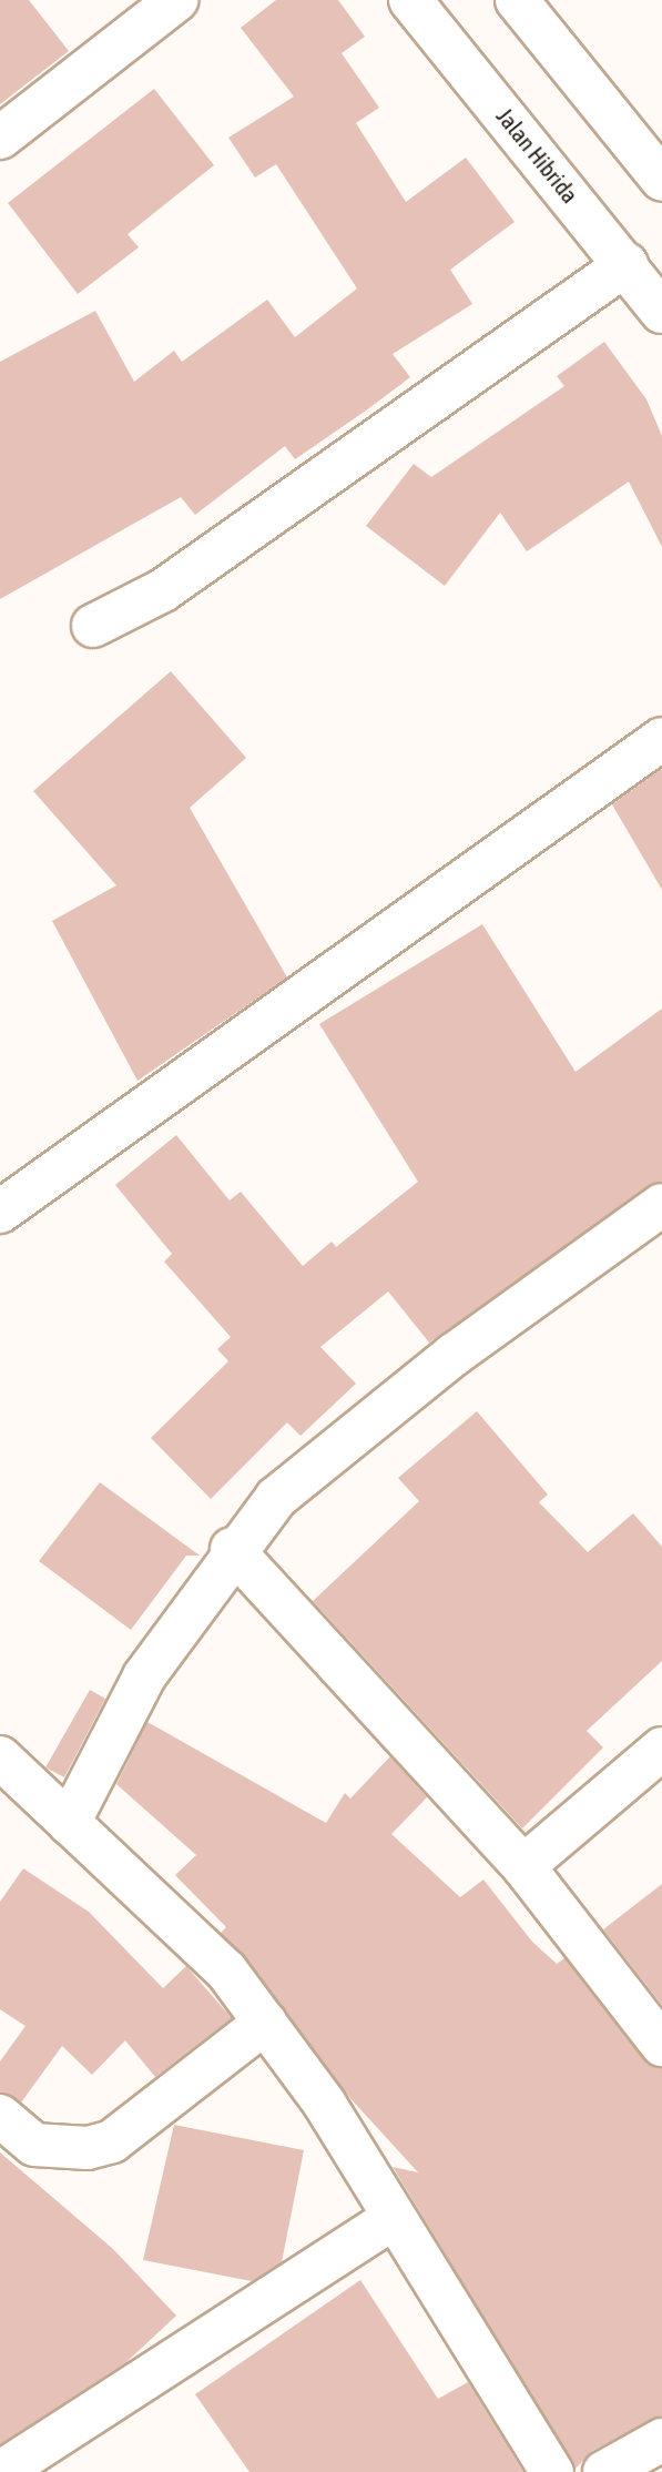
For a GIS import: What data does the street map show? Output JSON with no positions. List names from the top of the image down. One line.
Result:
{"streets":{"street":["Jalan Hibrida"]}}
